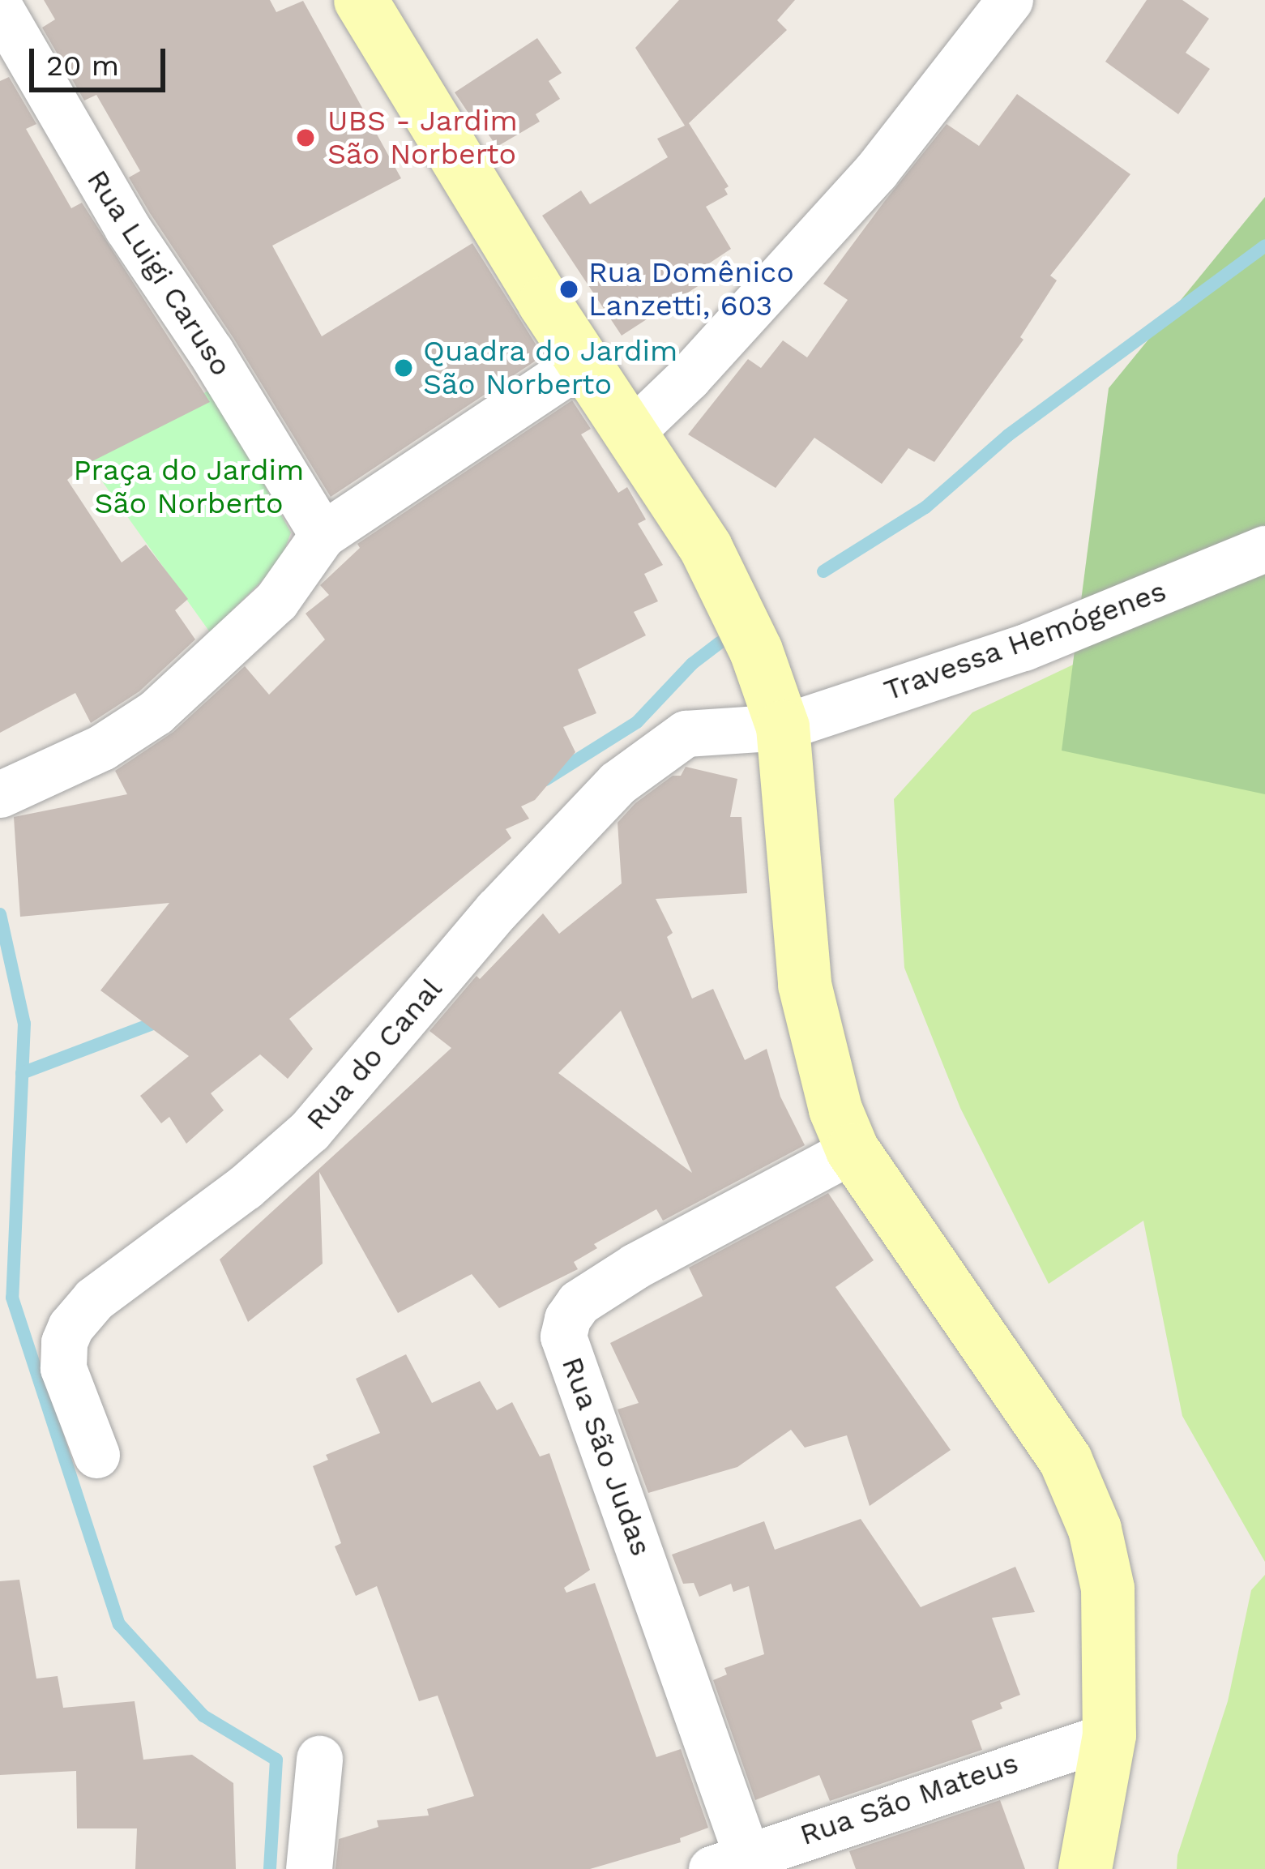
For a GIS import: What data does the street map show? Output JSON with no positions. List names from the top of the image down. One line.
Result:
{"streets":{"street":["Rua Luigi Caruso","Travessa Hemógenes","Rua do Canal","Rua São Judas","Rua São Mateus"]},"crossings":[["Travessa Hemógenes","Rua do Canal"],["Rua São Judas","Rua São Mateus"]],"parks":["Praça do Jardim São Norberto"],"places":["UBS - Jardim São Norberto","Rua Domênico Lanzetti, 603","Quadra do Jardim São Norberto"],"scale_bar":"20 m"}
